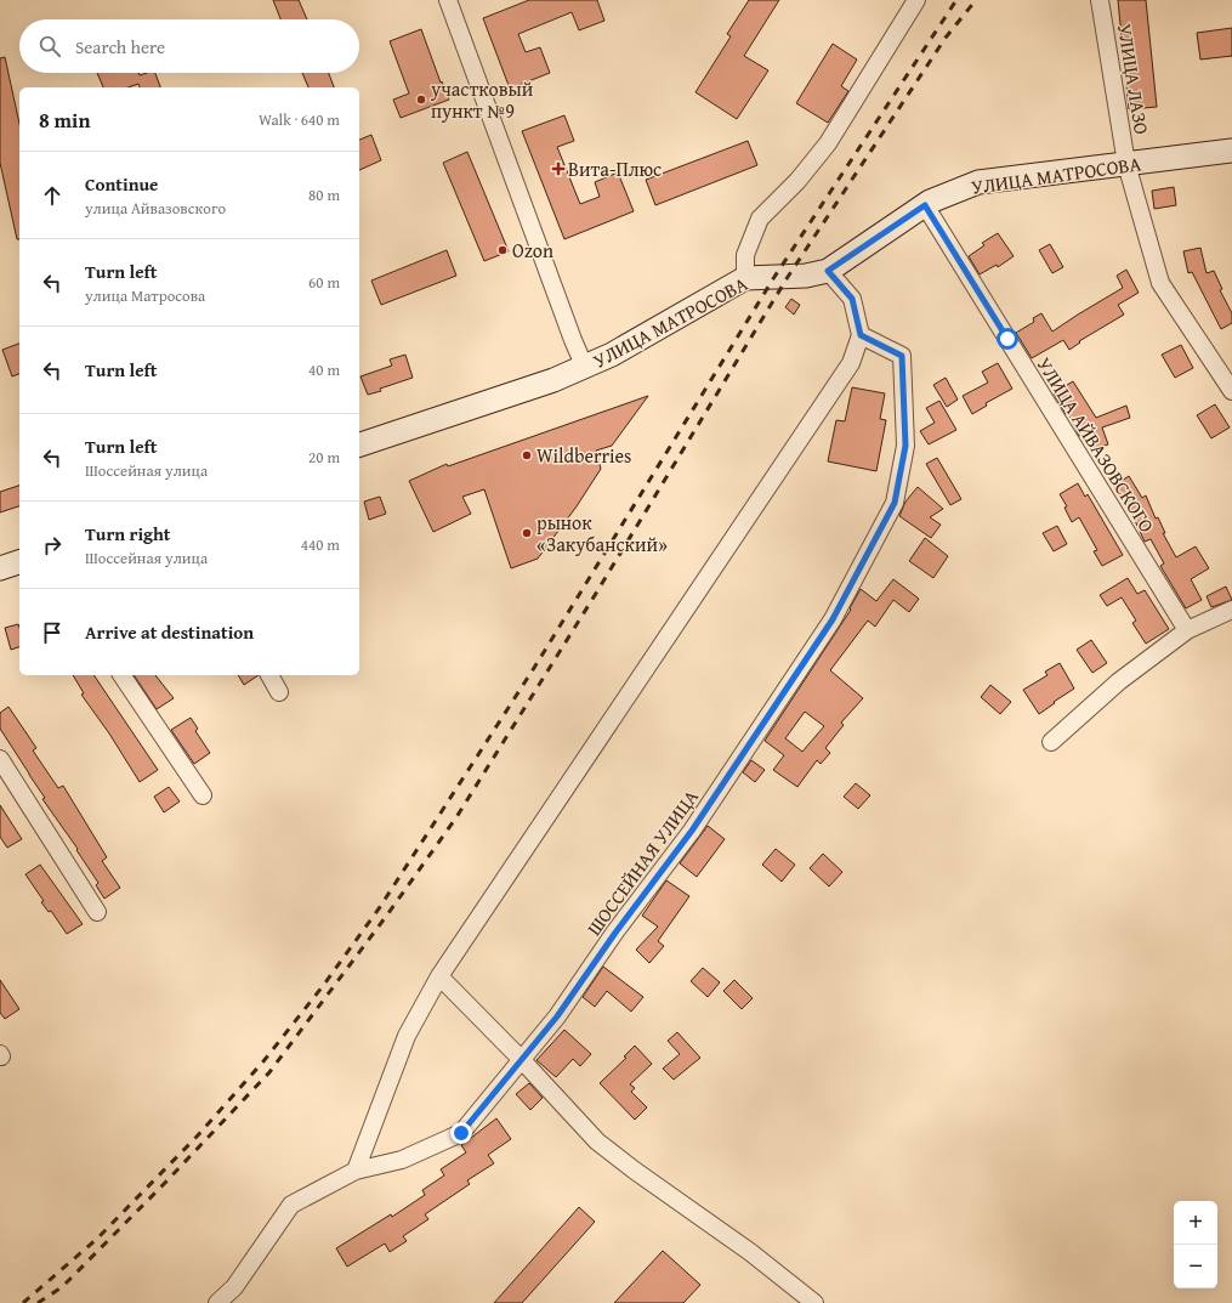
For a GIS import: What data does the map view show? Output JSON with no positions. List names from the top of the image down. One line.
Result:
{"streets":{"main road":["УЛИЦА МАТРОСОВА"],"street":["УЛИЦА ЛАЗО","УЛИЦА АЙВАЗОВСКОГО","ШОССЕЙНАЯ УЛИЦА"]},"crossings":[["УЛИЦА ЛАЗО","УЛИЦА МАТРОСОВА"],["УЛИЦА МАТРОСОВА","УЛИЦА АЙВАЗОВСКОГО"]],"places":{"other":["участковый пункт №9","Ozon","Wildberries","рынок «Закубанский»"],"health":["Вита-Плюс"]},"page":{"search":"Search here","heading":["8 min","Walk · 640 m"],"list":[["Continue","улица Айвазовского","80 m"],["Turn left","улица Матросова","60 m"],["Turn left","40 m"],["Turn left","Шоссейная улица","20 m"],["Turn right","Шоссейная улица","440 m"],"Arrive at destination"],"map_buttons":["+","−"]}}
